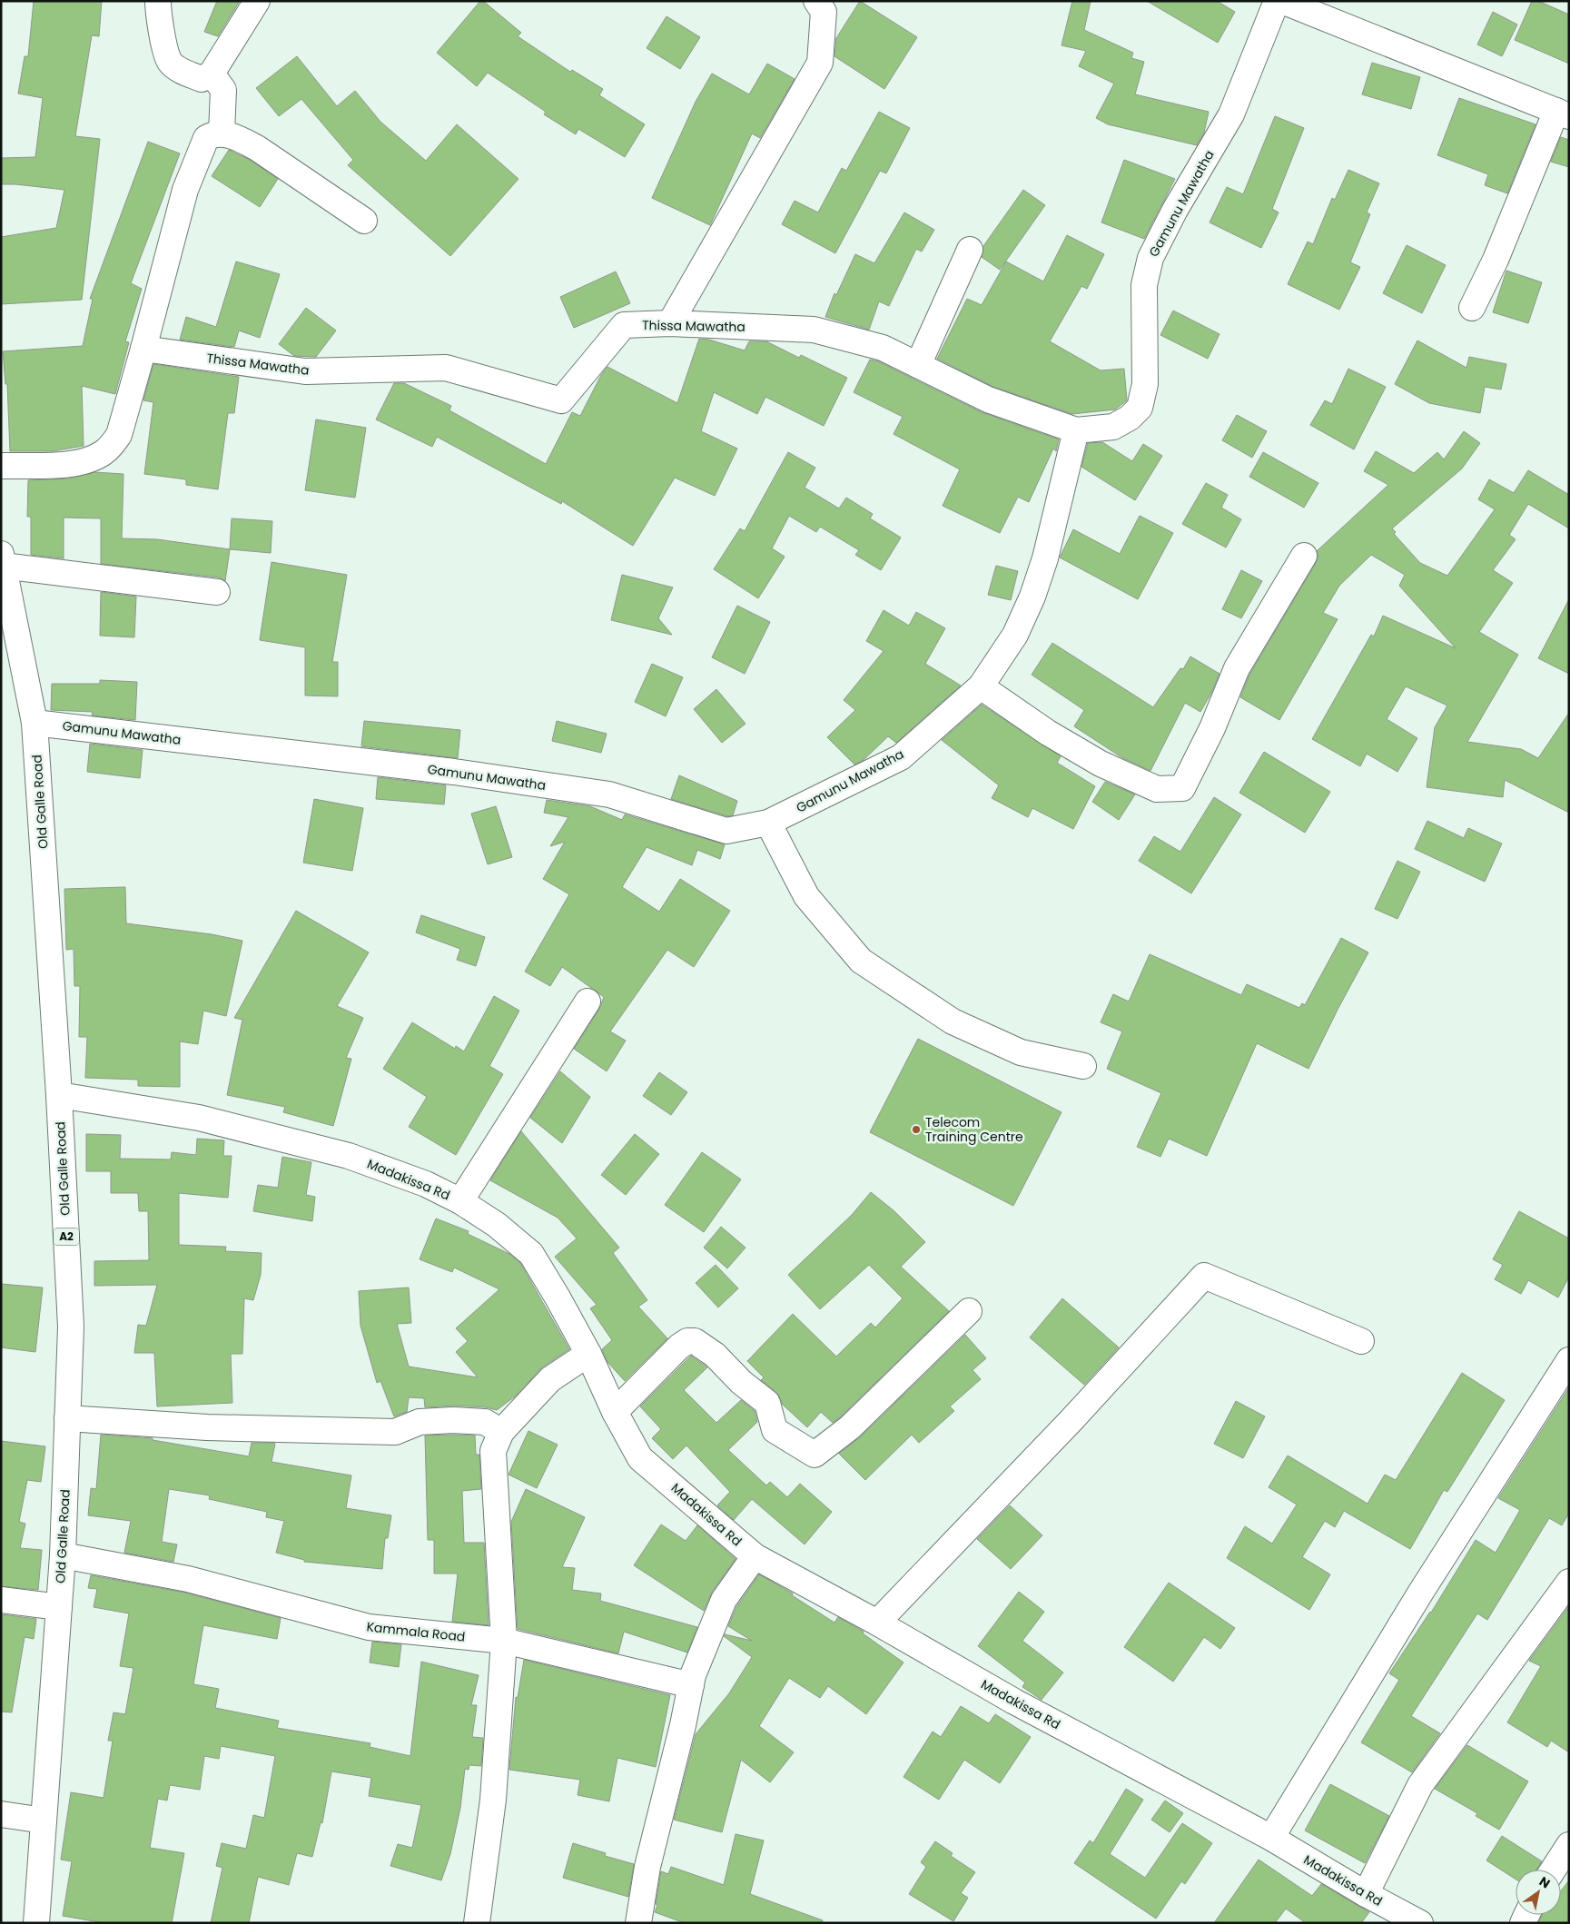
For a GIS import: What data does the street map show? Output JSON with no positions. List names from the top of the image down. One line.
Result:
{"streets":{"main road":["Gamunu Mawatha","Thissa Mawatha","Old Galle Road","Madakissa Rd","A2","Kammala Road"]},"crossings":[["Gamunu Mawatha","Thissa Mawatha"],["Gamunu Mawatha","Old Galle Road"],["Old Galle Road","Madakissa Rd"],["Old Galle Road","Kammala Road"]],"places":["Telecom Training Centre"],"north":"top right"}
